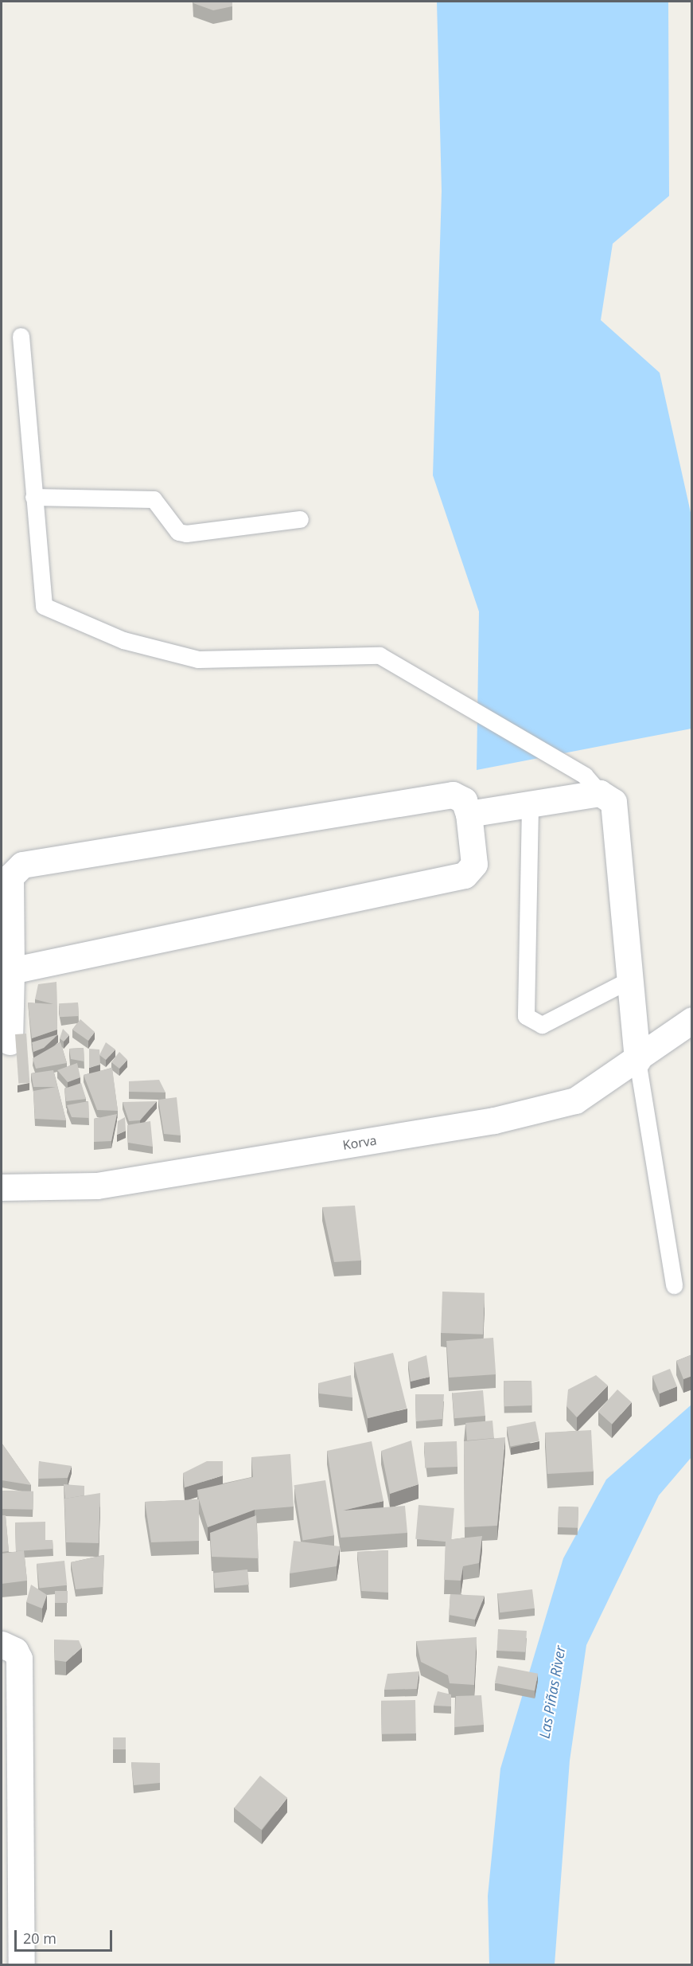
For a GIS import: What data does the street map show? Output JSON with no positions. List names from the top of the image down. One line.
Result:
{"streets":{"street":["Korva"]},"water":["Las Piñas River"],"scale_bar":"20 m"}
